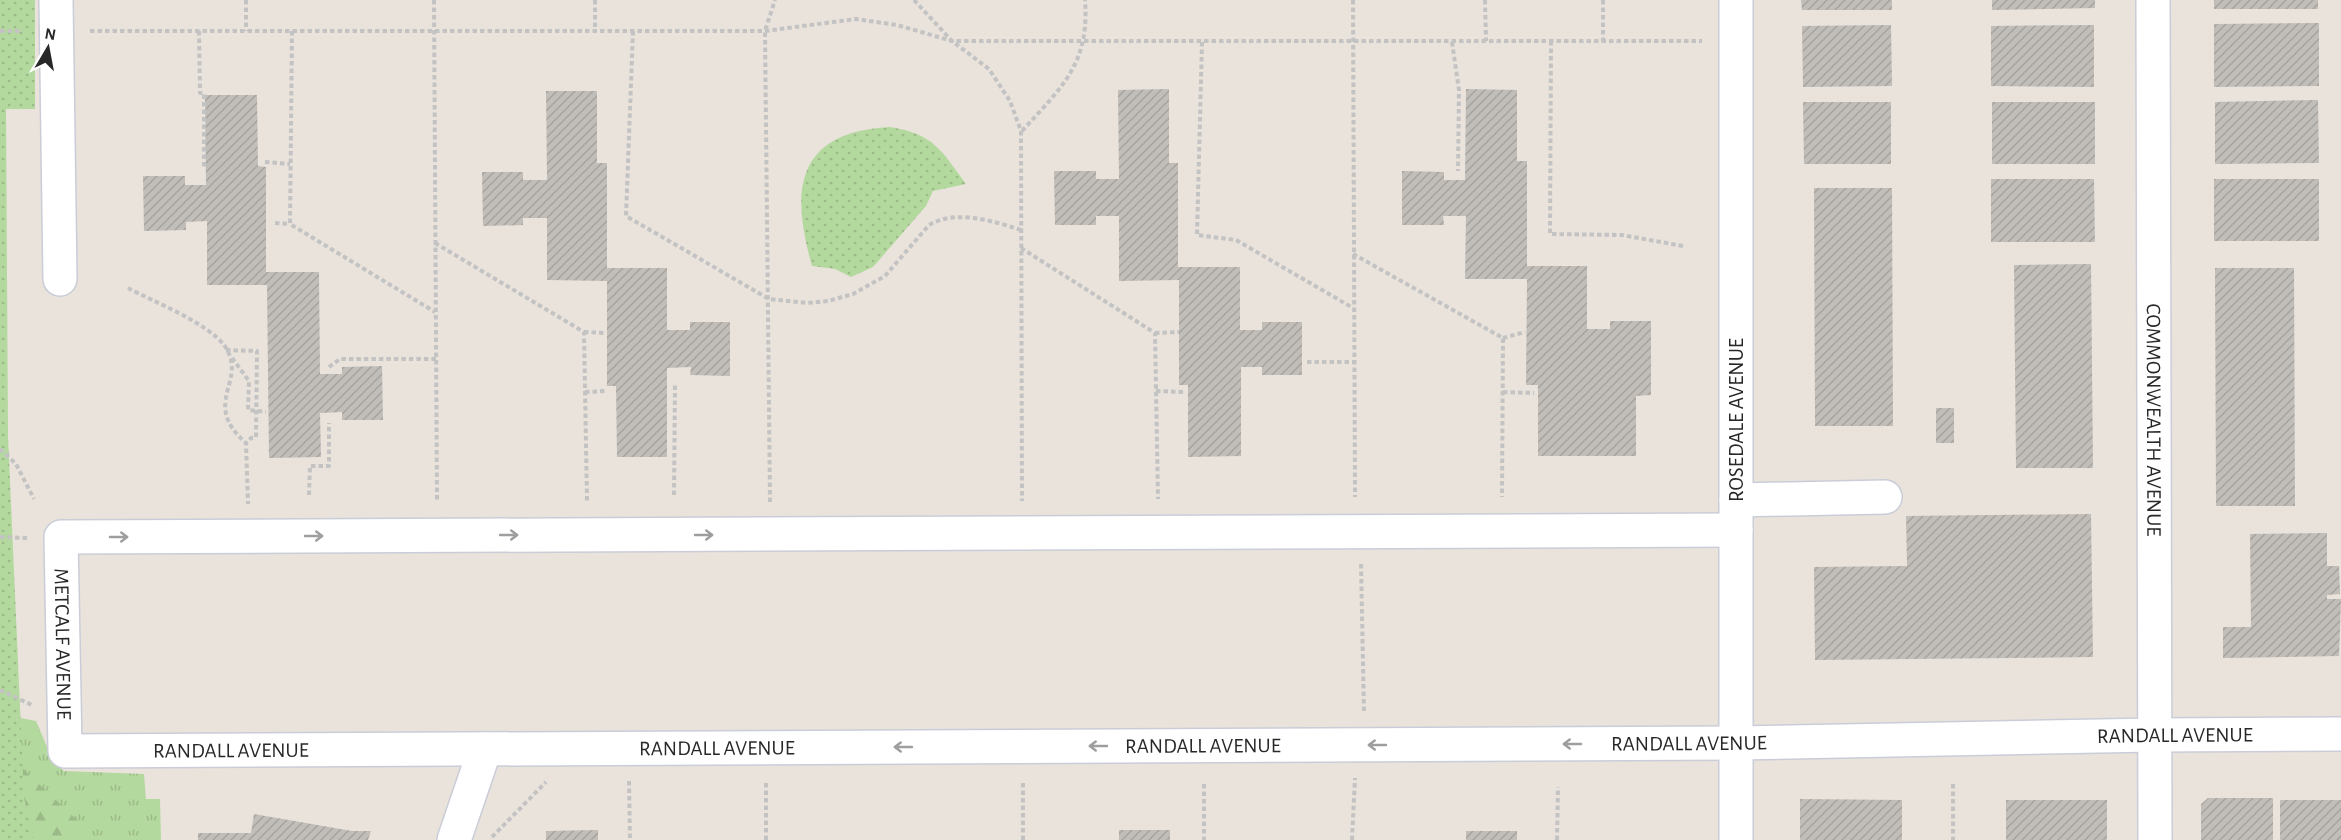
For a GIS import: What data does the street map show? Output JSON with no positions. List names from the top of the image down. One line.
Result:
{"streets":{"street":["ROSEDALE AVENUE","COMMONWEALTH AVENUE","METCALF AVENUE","RANDALL AVENUE"]},"crossings":[["ROSEDALE AVENUE","RANDALL AVENUE"],["COMMONWEALTH AVENUE","RANDALL AVENUE"],["METCALF AVENUE","RANDALL AVENUE"]],"north":"top"}
